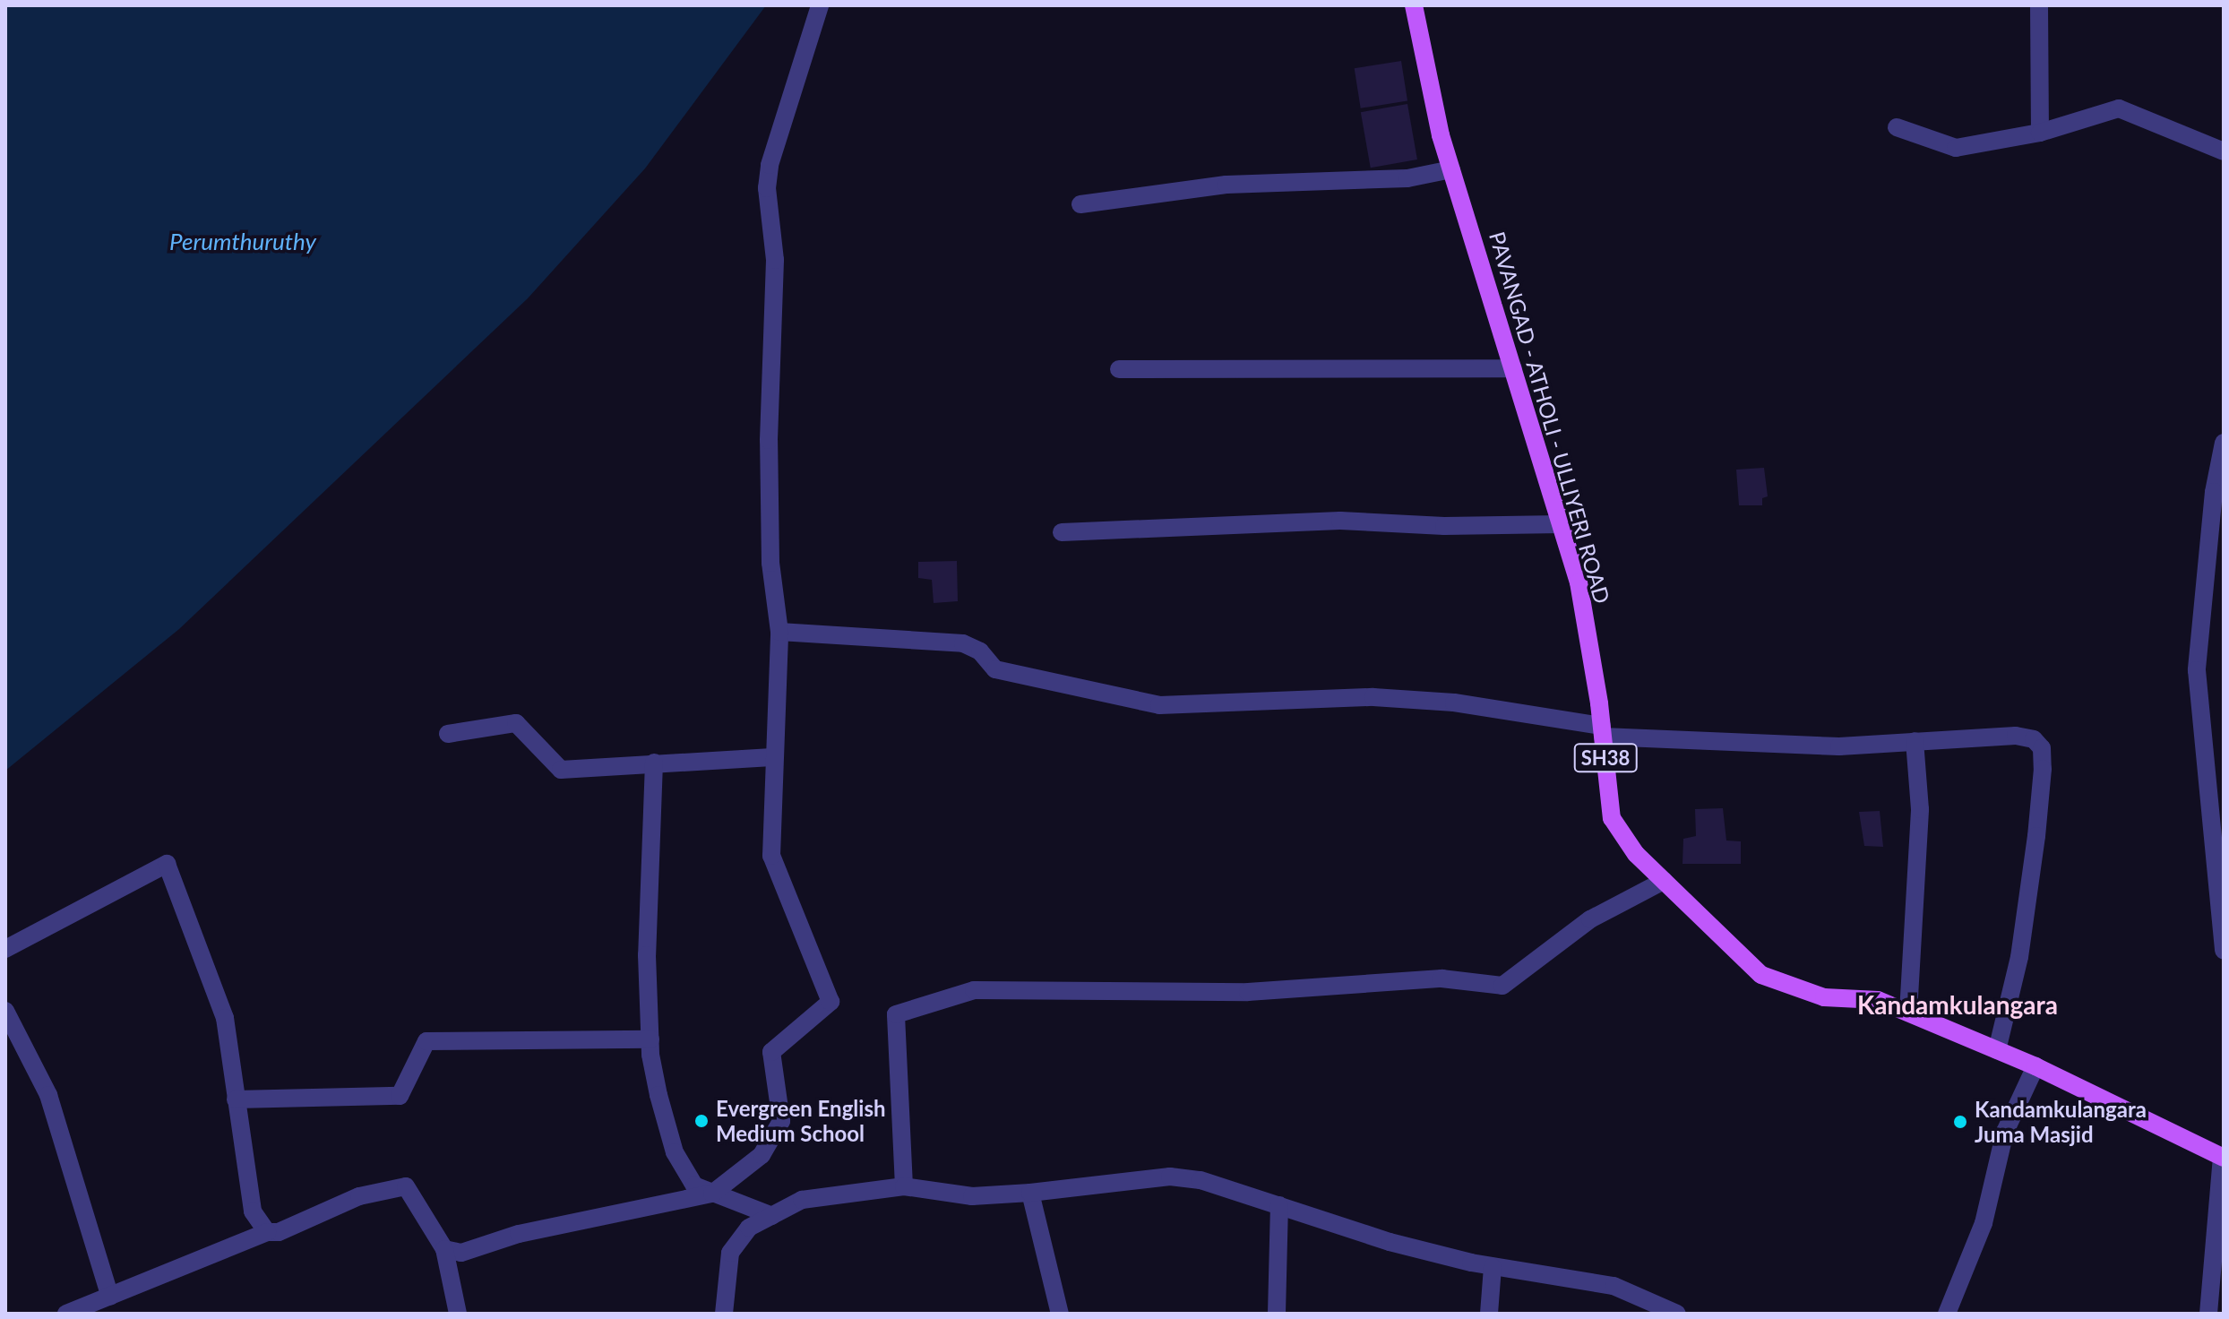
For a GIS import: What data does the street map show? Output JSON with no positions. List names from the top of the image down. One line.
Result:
{"streets":{"main road":["PAVANGAD - ATHOLI - ULLIYERI ROAD","SH38"]},"districts":["Kandamkulangara"],"water":["Perumthuruthy"],"places":["Evergreen English Medium School","Kandamkulangara Juma Masjid"]}
